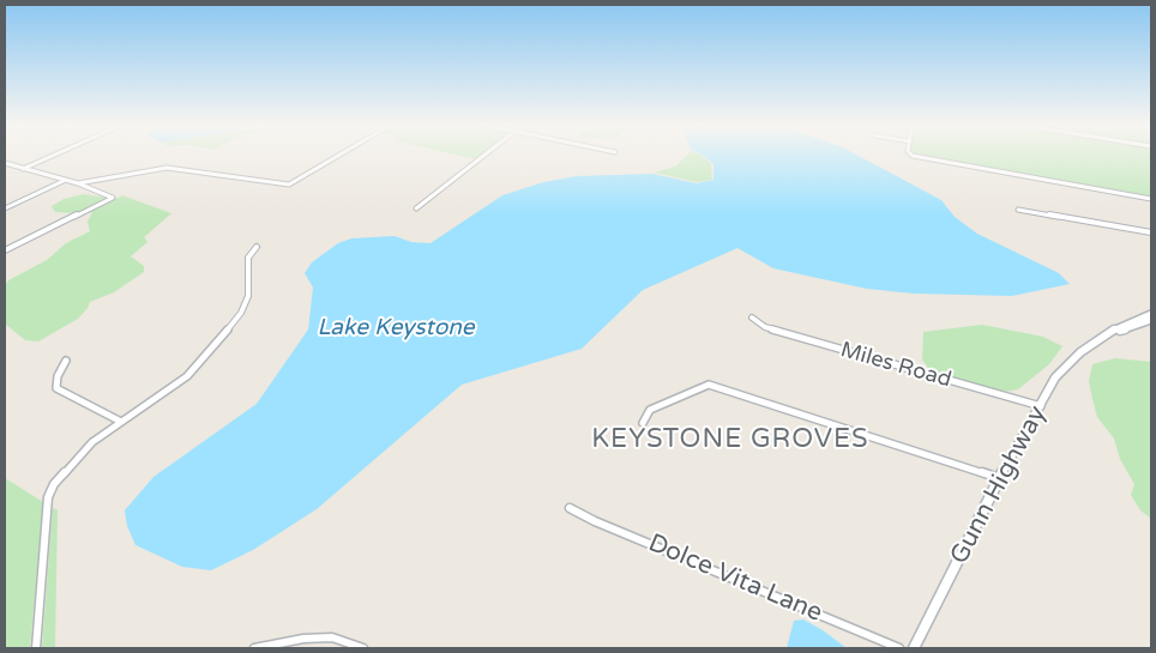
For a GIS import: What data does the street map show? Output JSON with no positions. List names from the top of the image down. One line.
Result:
{"streets":{"main road":["Gunn Highway"],"street":["Miles Road","Dolce Vita Lane"]},"crossings":[["Miles Road","Gunn Highway"]],"districts":["KEYSTONE GROVES"],"water":["Lake Keystone"]}
